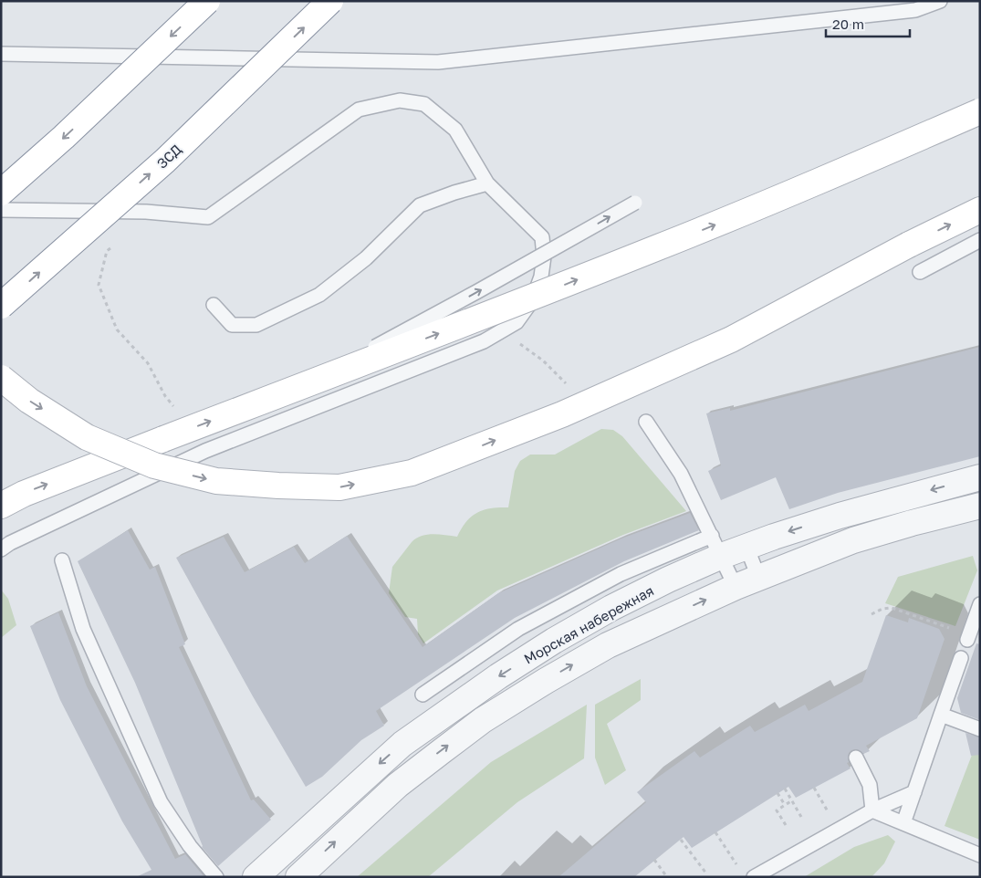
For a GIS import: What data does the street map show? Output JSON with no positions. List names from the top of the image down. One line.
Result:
{"streets":{"main road":["ЗСД"],"street":["Морская набережная"]},"scale_bar":"20 m"}
